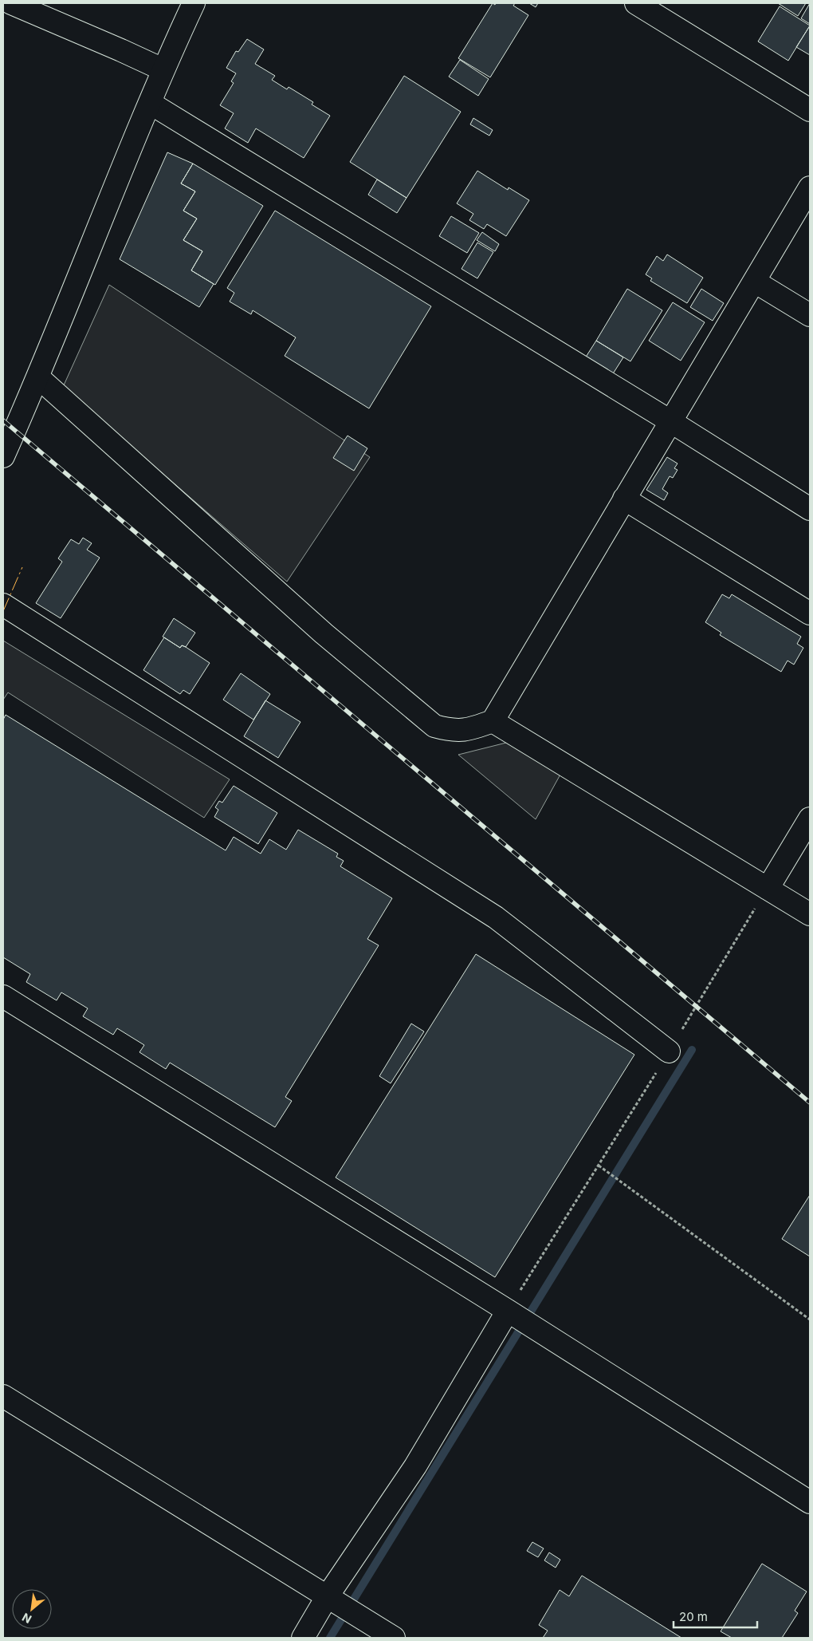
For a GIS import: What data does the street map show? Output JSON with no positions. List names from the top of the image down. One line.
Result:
{"scale_bar":"20 m","north":"bottom left"}
